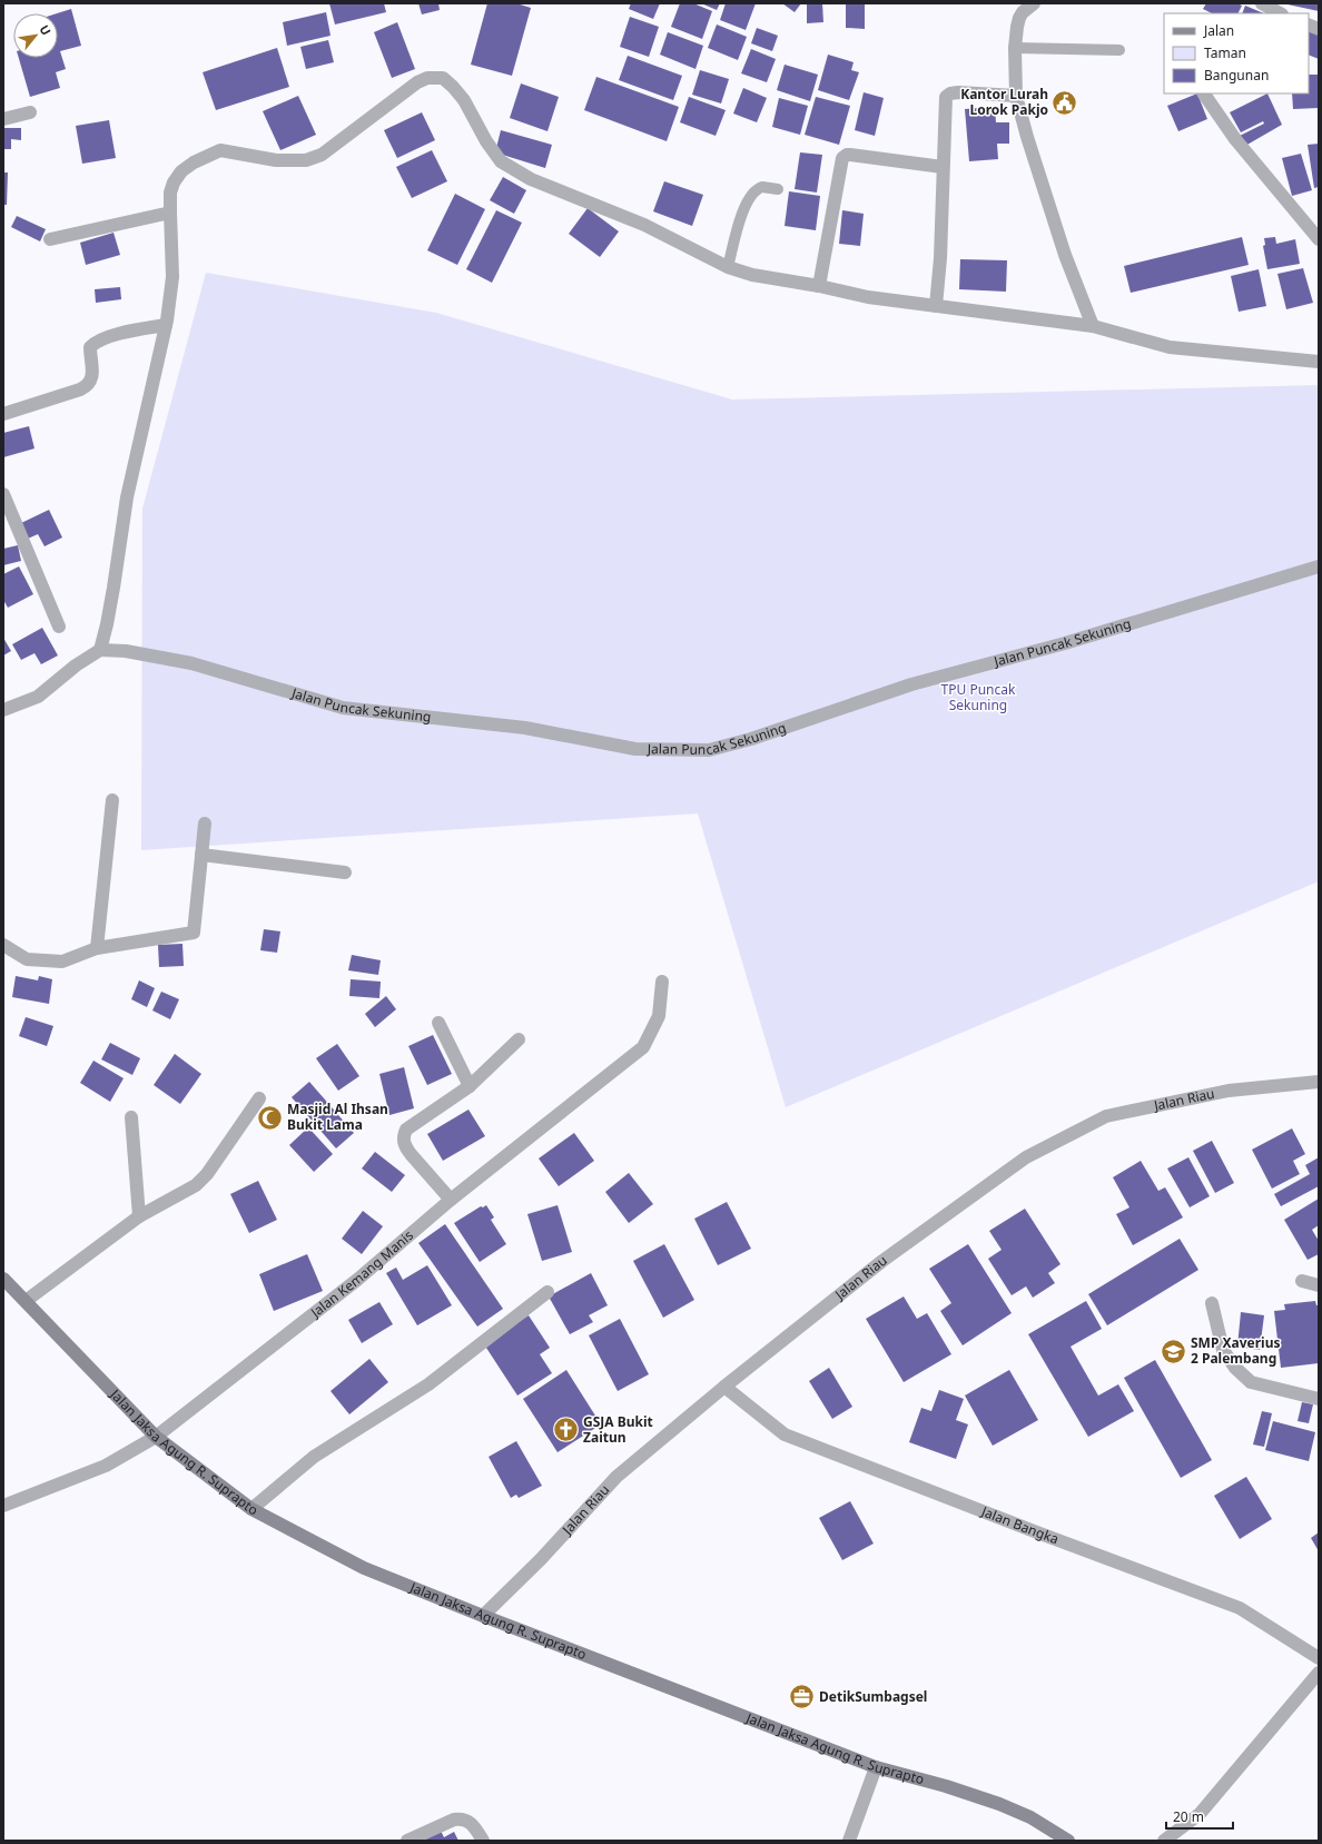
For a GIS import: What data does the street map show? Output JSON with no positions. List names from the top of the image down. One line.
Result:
{"streets":{"main road":["Jalan Jaksa Agung R. Suprapto"],"street":["Jalan Puncak Sekuning","Jalan Riau","Jalan Kemang Manis","Jalan Bangka"]},"crossings":[["Jalan Riau","Jalan Jaksa Agung R. Suprapto"],["Jalan Riau","Jalan Bangka"],["Jalan Kemang Manis","Jalan Jaksa Agung R. Suprapto"]],"parks":["TPU Puncak Sekuning"],"places":{"public building":["Kantor Lurah Lorok Pakjo"],"mosque":["Masjid Al Ihsan Bukit Lama"],"school or university":["SMP Xaverius 2 Palembang"],"church":["GSJA Bukit Zaitun"],"office":["DetikSumbagsel"]},"legend":["Jalan","Taman","Bangunan"],"scale_bar":"20 m","north":"top right"}
